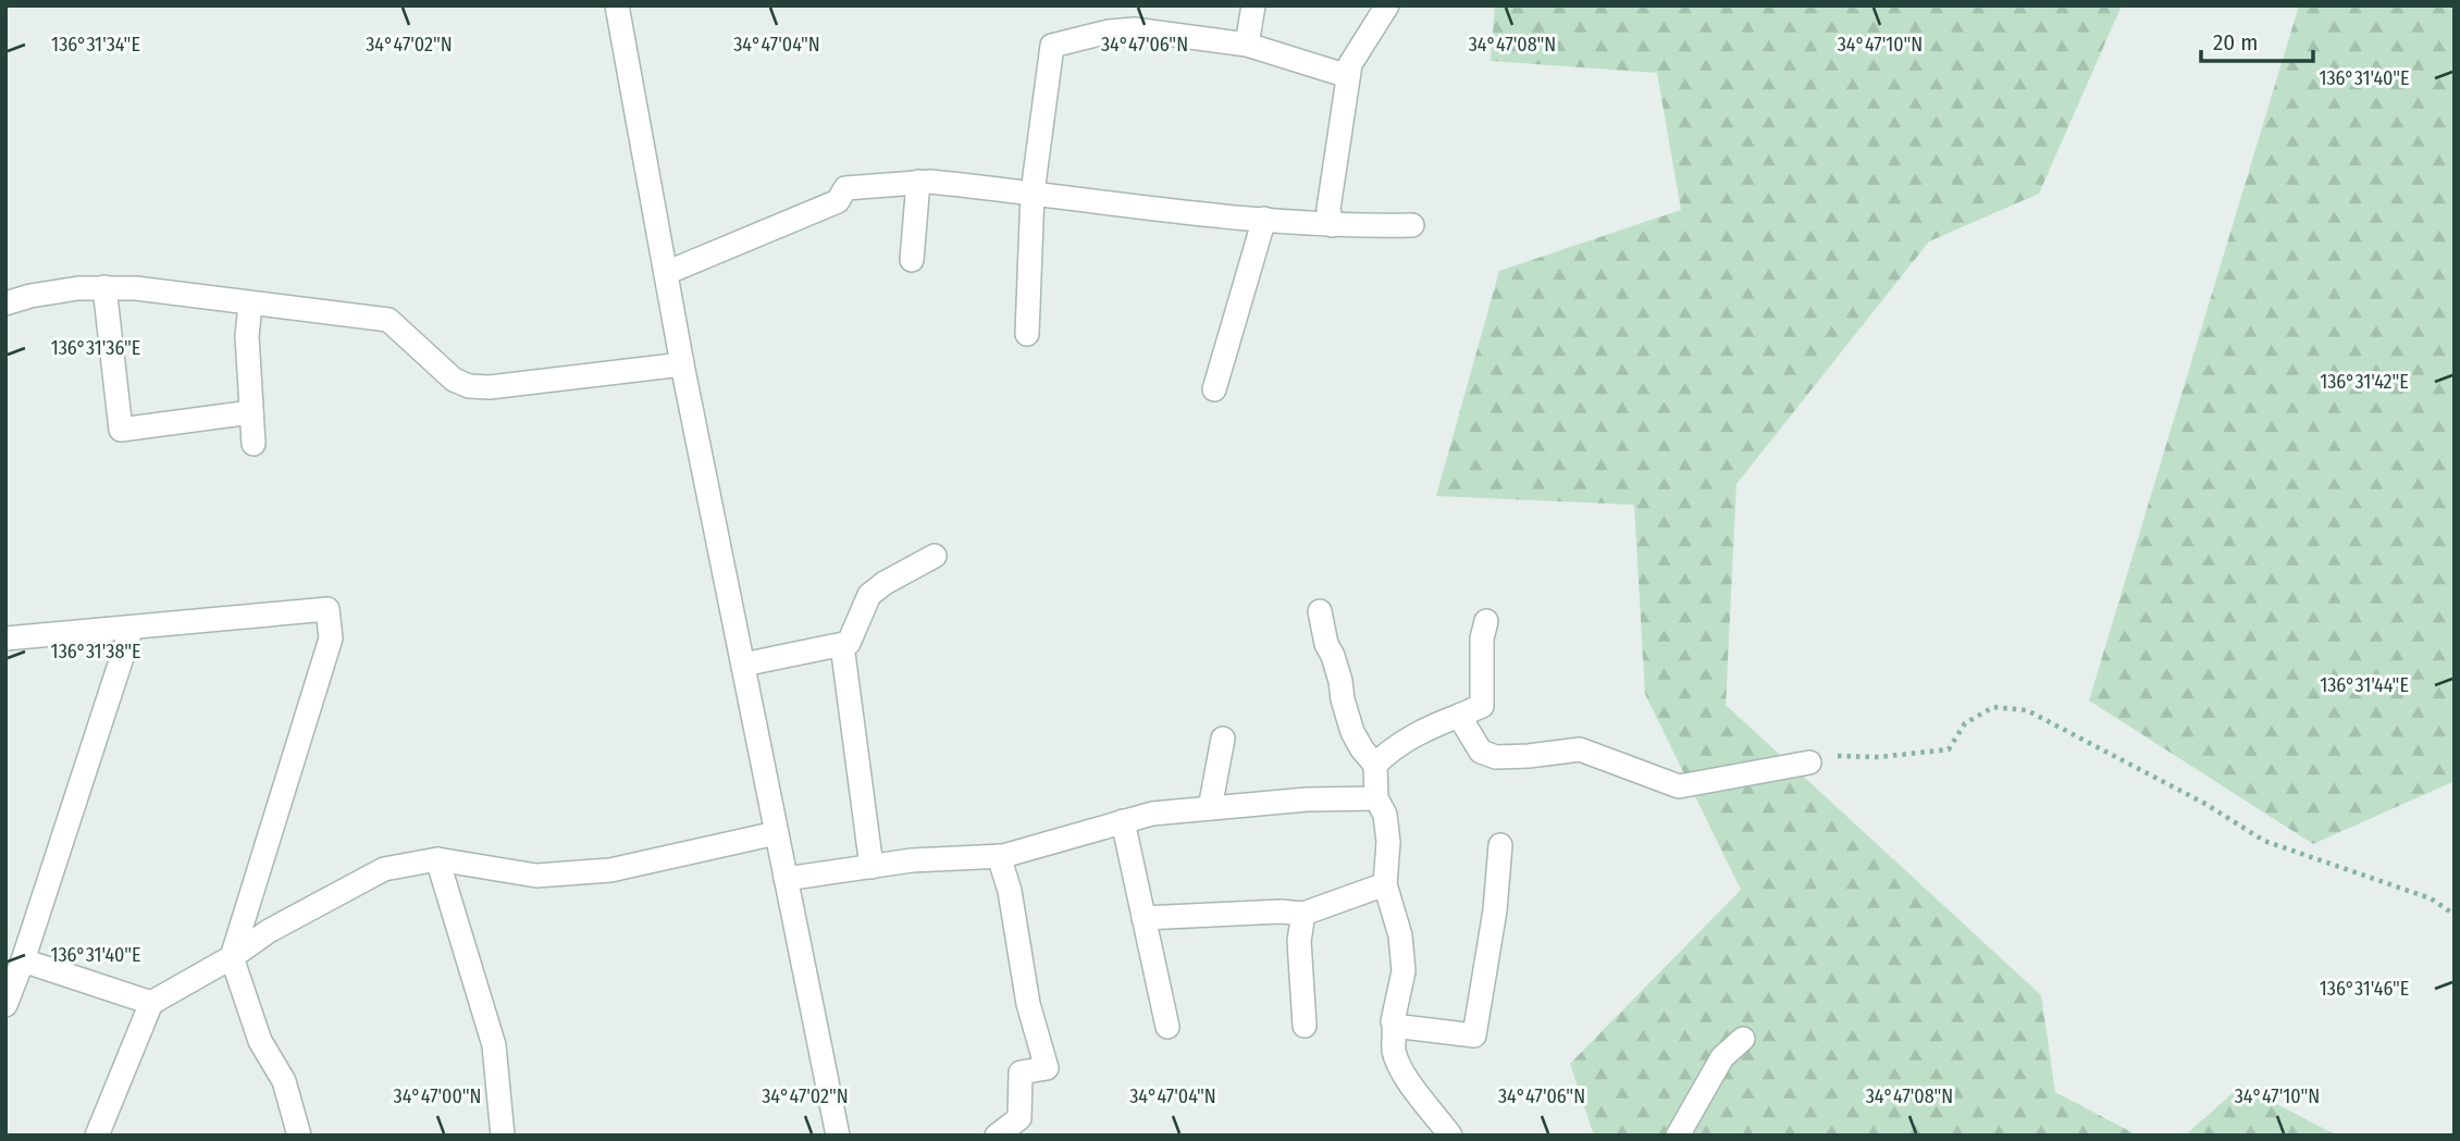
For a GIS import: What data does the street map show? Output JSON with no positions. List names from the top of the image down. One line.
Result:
{"scale_bar":"20 m","coordinates":["136°31'34\"E","34°47'04\"N","34°47'06\"N","34°47'10\"N","34°47'02\"N","34°47'08\"N","136°31'40\"E","136°31'36\"E","136°31'42\"E","136°31'38\"E","136°31'44\"E","136°31'46\"E","34°47'00\"N"]}
